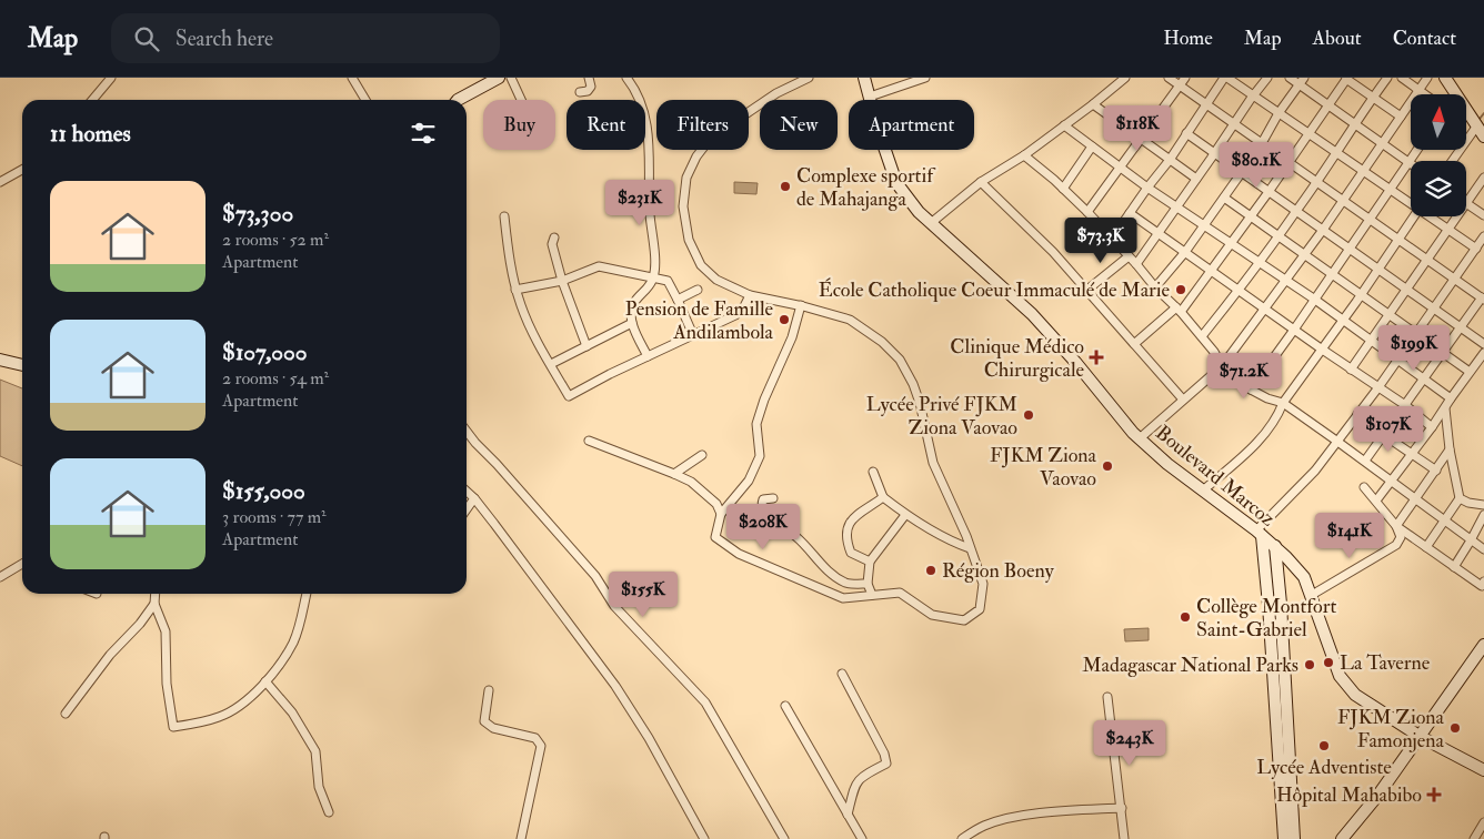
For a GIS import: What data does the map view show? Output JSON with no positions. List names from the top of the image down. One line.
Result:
{"streets":{"main road":["Boulevard Marcoz"]},"places":{"other":["Complexe sportif de Mahajanga","École Catholique Coeur Immaculé de Marie","Pension de Famille Andilambola","Lycée Privé FJKM Ziona Vaovao","FJKM Ziona Vaovao","Région Boeny","Collège Montfort Saint-Gabriel","La Taverne","Madagascar National Parks","FJKM Ziona Famonjena","Lycée Adventiste"],"health":["Clinique Médico Chirurgicale","Hôpital Mahabibo"]},"north":"top","page":{"header":"Map","search":"Search here","nav":["Home","Map","About","Contact"],"chip":["Buy","Rent","Filters","New","Apartment"],"heading":"11 homes","price":["$118K","$80.1K","$231K","$73.3K","$199K","$71.2K","$107K","$208K","$141K","$155K","$243K"],"list":[{"name":"$73,300","note":"2 rooms · 52 m² · Apartment"},{"name":"$107,000","note":"2 rooms · 54 m² · Apartment"},{"name":"$155,000","note":"3 rooms · 77 m² · Apartment"}]}}
